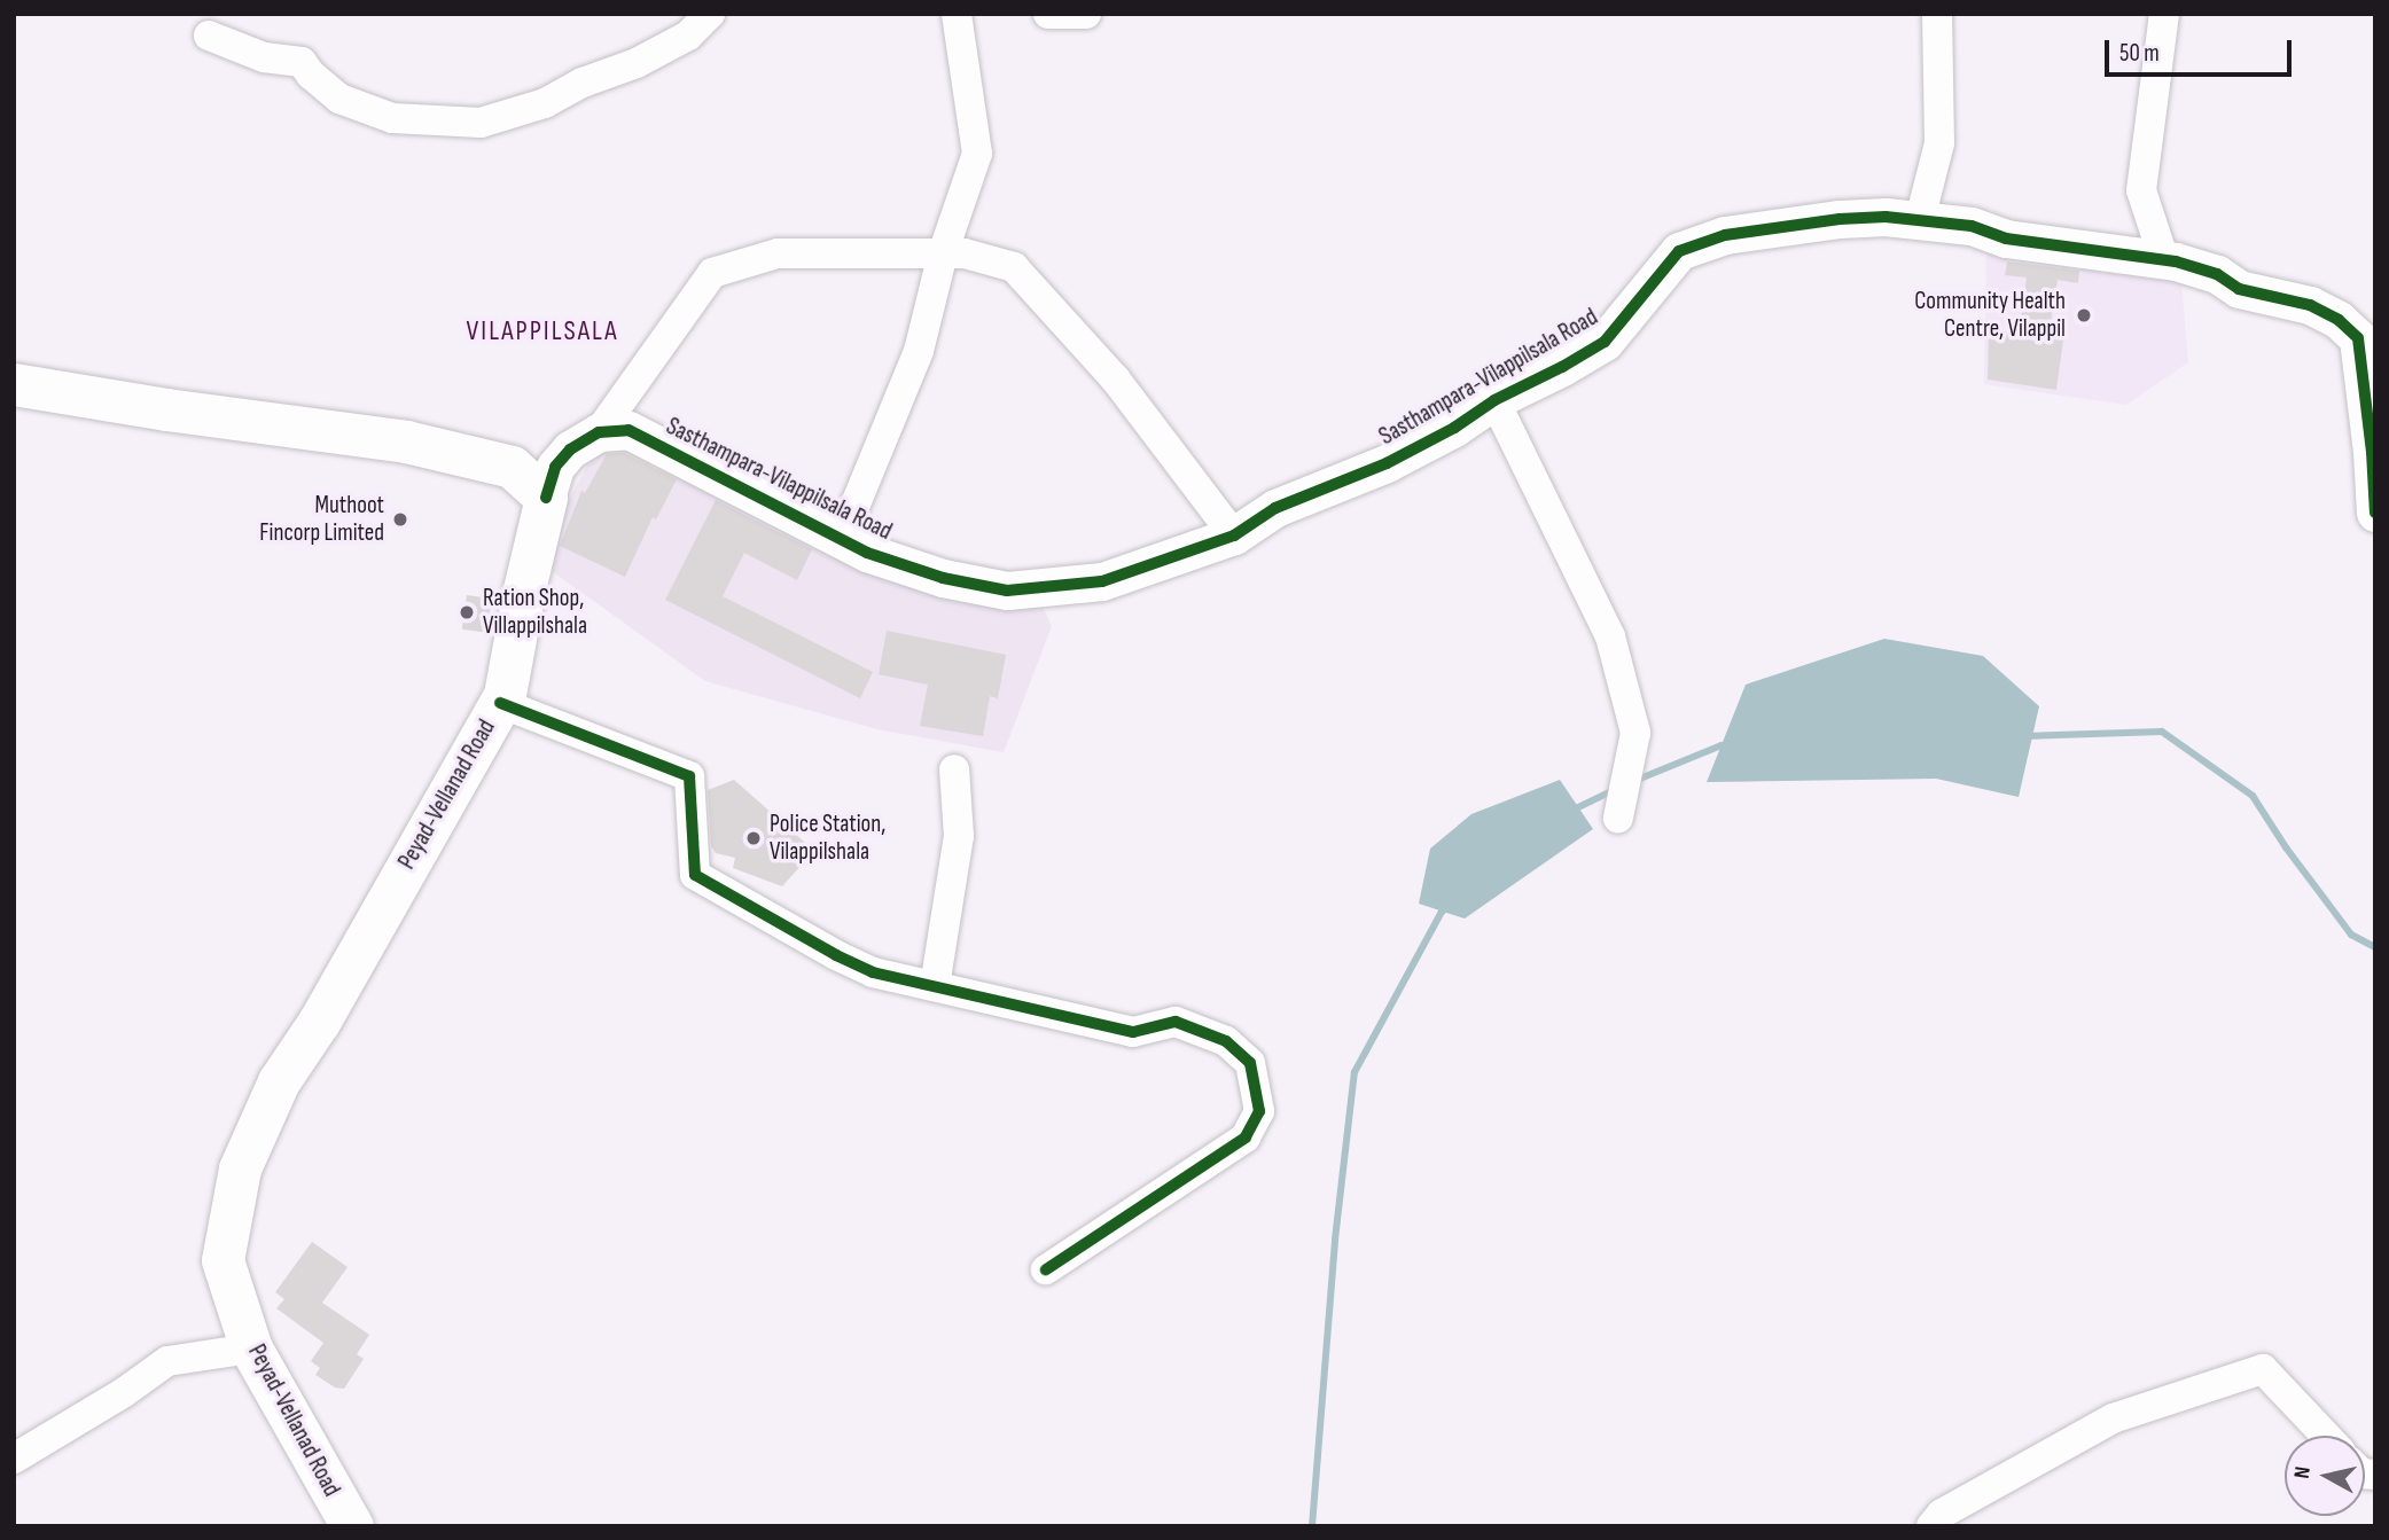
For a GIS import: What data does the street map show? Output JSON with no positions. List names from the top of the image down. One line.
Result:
{"streets":{"main road":["Peyad-Vellanad Road"],"street":["Sasthampara-Vilappilsala Road"]},"districts":["VILAPPILSALA"],"places":["Community Health Centre, Vilappil","Muthoot Fincorp Limited","Ration Shop, Villappilshala","Police Station, Vilappilshala"],"scale_bar":"50 m","north":"left"}
